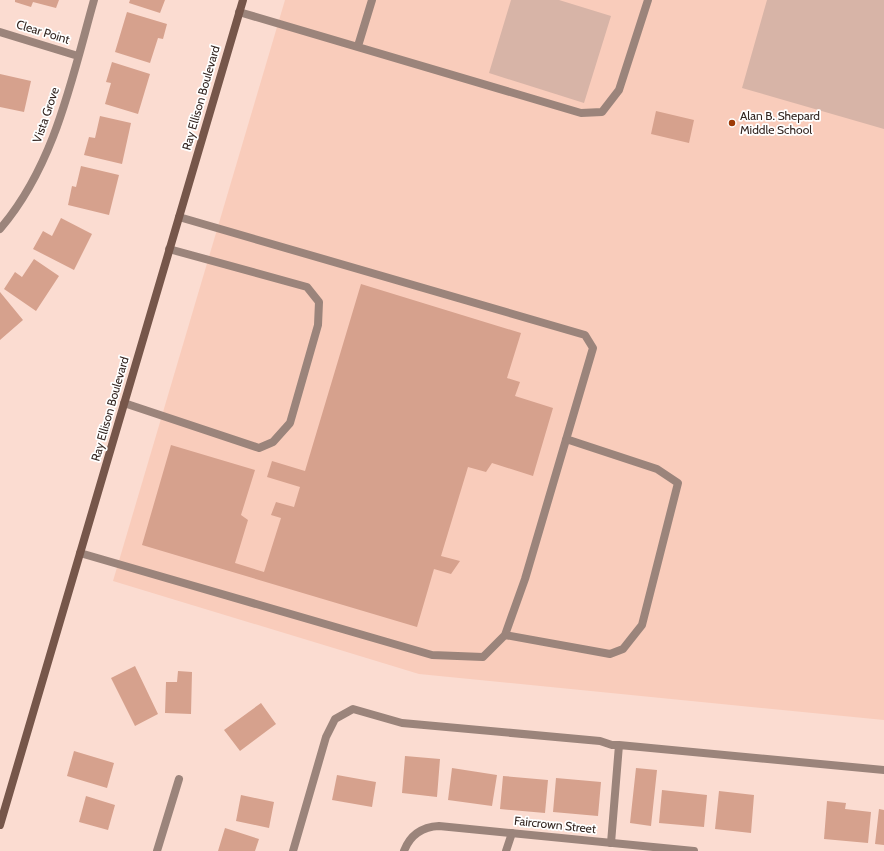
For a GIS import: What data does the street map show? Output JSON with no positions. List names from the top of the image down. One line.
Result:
{"streets":{"main road":["Ray Ellison Boulevard"],"street":["Clear Point","Vista Grove","Faircrown Street"]},"crossings":[["Clear Point","Vista Grove"]],"places":["Alan B. Shepard Middle School"]}
